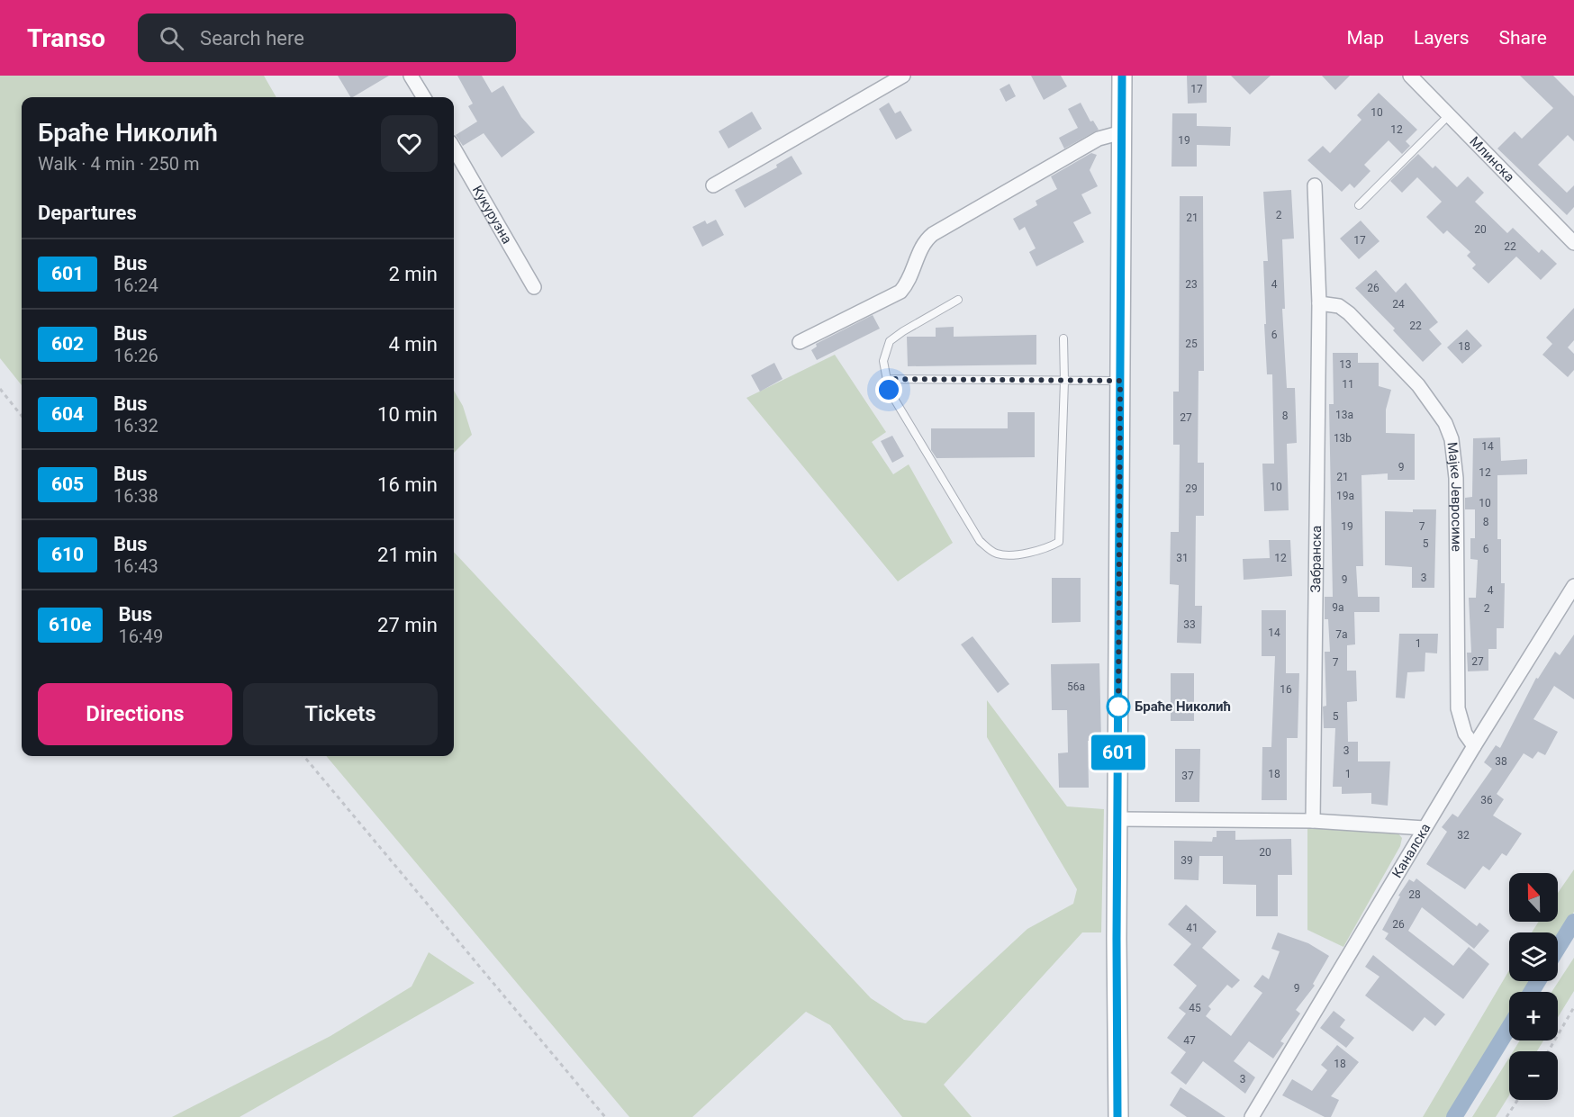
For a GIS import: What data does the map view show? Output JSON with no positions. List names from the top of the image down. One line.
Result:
{"streets":{"street":["Млинска","Кукурузна","Мајке Јевросиме","Забранска","Каналска"]},"crossings":[["Мајке Јевросиме","Забранска"],["Мајке Јевросиме","Каналска"]],"places":["Браће Николић"],"lines":["bus line 601"],"house_numbers":["17","10","12","19","2","21","20","17","22","23","4","26","24","22","6","25","18","13","11","13a","8","27","13b","14","9","12","21","10","29","19a","10","8","19","7","5","6","31","12","3","9","4","9a","2","33","14","7a","1","27","7","56a","16","5","3","38","18","1","37","36","32","20","39","28","26","41","9","45","47","18","3"],"north":"top","page":{"header":"Transo","search":"Search here","nav":["Map","Layers","Share"],"on_map":"601","heading":[["Браће Николић","Walk · 4 min · 250 m"],"Departures"],"list":[{"mark":"601","name":"Bus","note":"16:24","value":"2 min"},{"mark":"602","name":"Bus","note":"16:26","value":"4 min"},{"mark":"604","name":"Bus","note":"16:32","value":"10 min"},{"mark":"605","name":"Bus","note":"16:38","value":"16 min"},{"mark":"610","name":"Bus","note":"16:43","value":"21 min"},{"mark":"610e","name":"Bus","note":"16:49","value":"27 min"}],"buttons":["Directions","Tickets"],"map_buttons":["+","−"]}}
